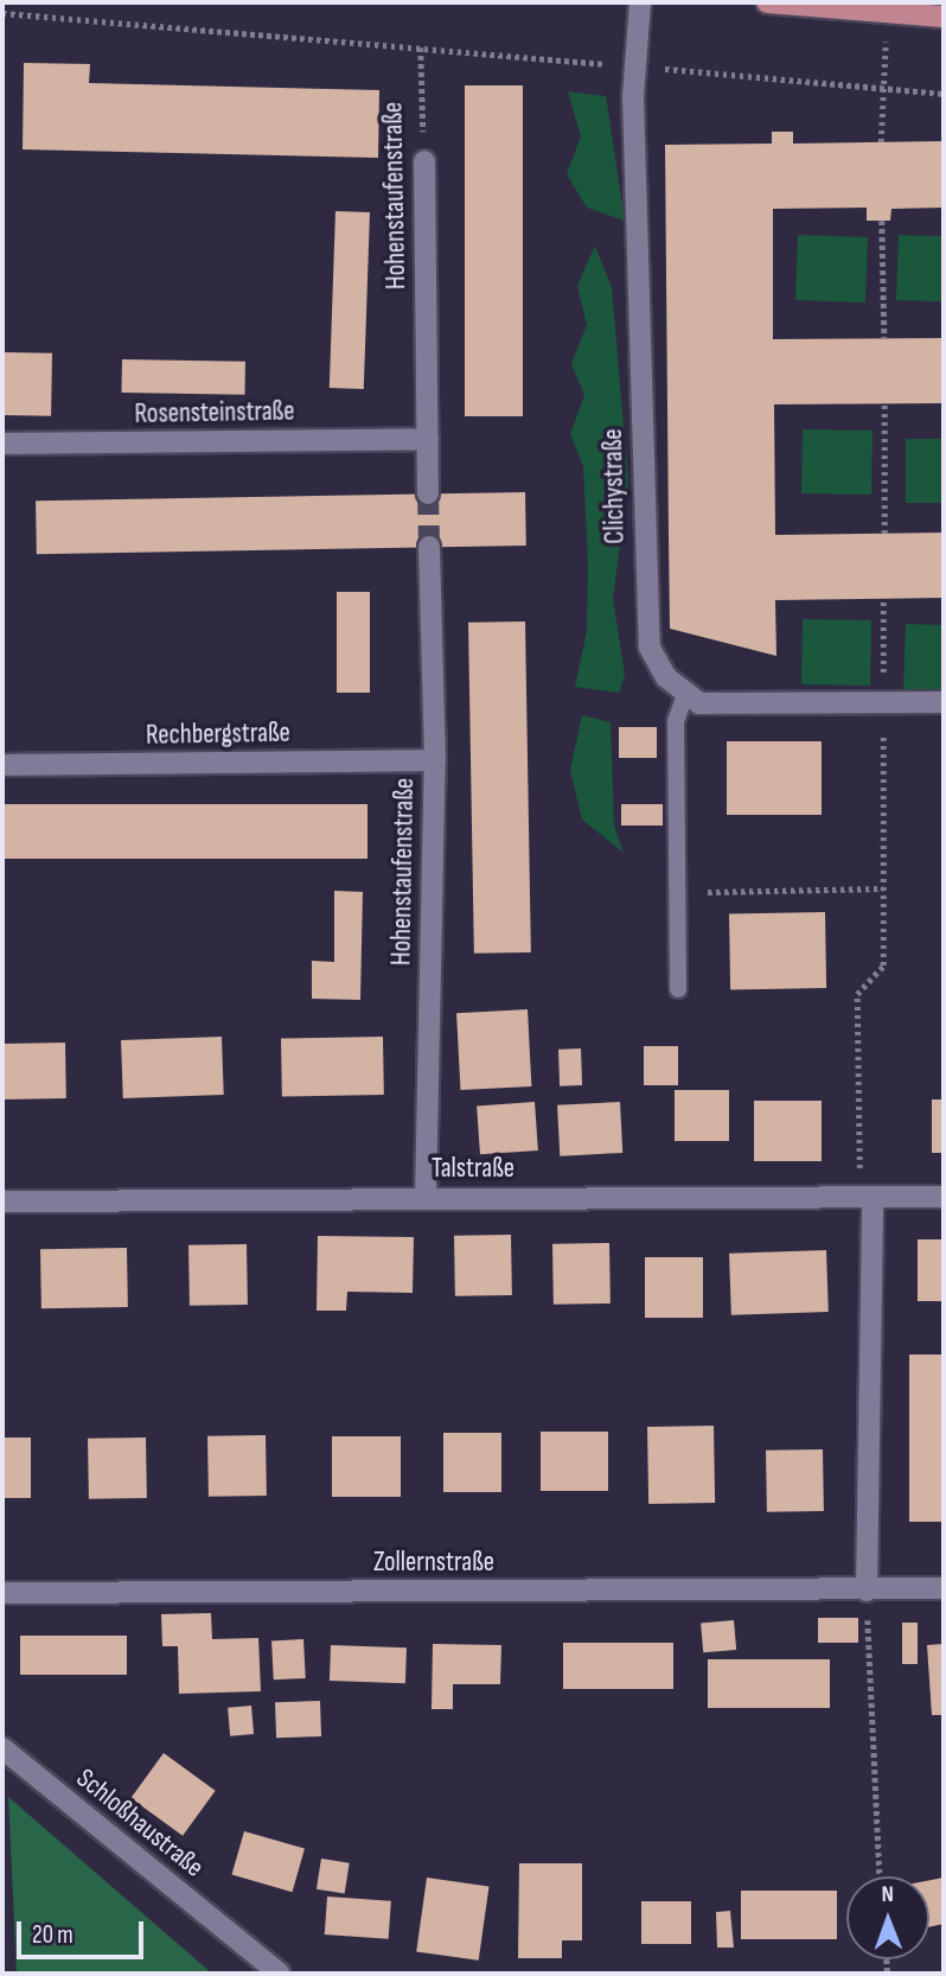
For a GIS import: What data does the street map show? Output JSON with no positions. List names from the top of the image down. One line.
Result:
{"streets":{"street":["Hohenstaufenstraße","Rosensteinstraße","Clichystraße","Rechbergstraße","Talstraße","Zollernstraße","Schloßhaustraße"]},"crossings":[["Hohenstaufenstraße","Rosensteinstraße"],["Hohenstaufenstraße","Rechbergstraße"],["Hohenstaufenstraße","Talstraße"]],"scale_bar":"20 m","north":"top"}
